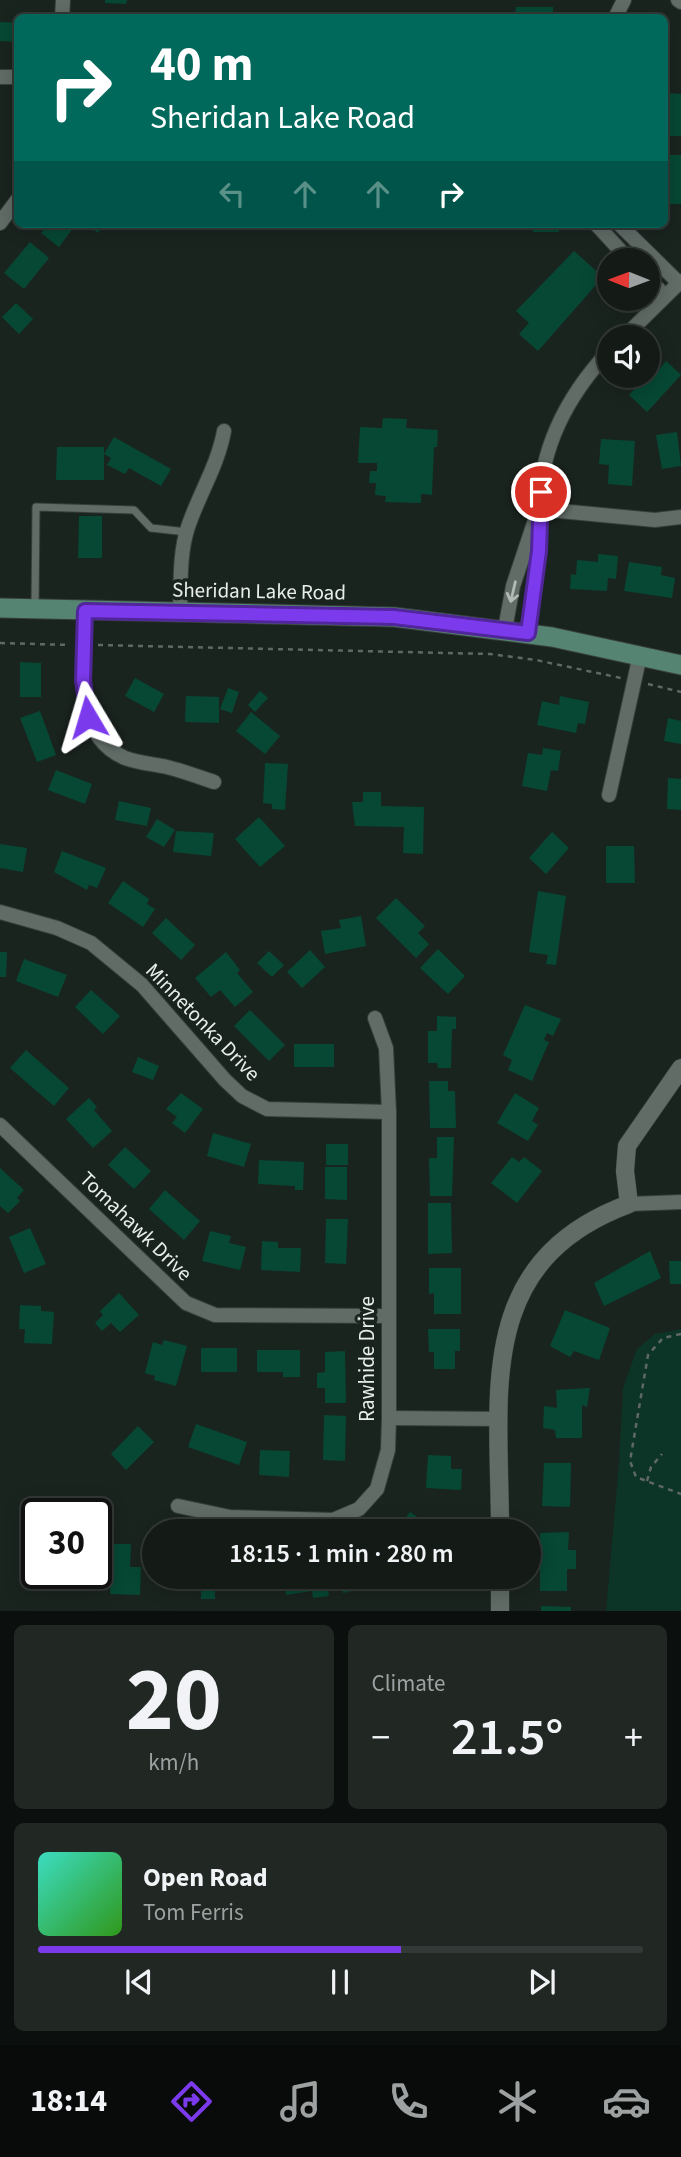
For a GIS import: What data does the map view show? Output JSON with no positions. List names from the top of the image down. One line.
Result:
{"streets":{"main road":["Sheridan Lake Road"],"street":["Minnetonka Drive","Tomahawk Drive","Rawhide Drive"]},"crossings":[["Minnetonka Drive","Rawhide Drive"],["Tomahawk Drive","Rawhide Drive"]],"north":"left","page":{"turn":["40 m","Sheridan Lake Road"],"limit":"30","trip":"18:15 · 1 min · 280 m","tile":[["20","km/h"],"Climate"],"heat":["−","21.5°","+"],"song":["Open Road","Tom Ferris"],"tabs":"18:14"}}
